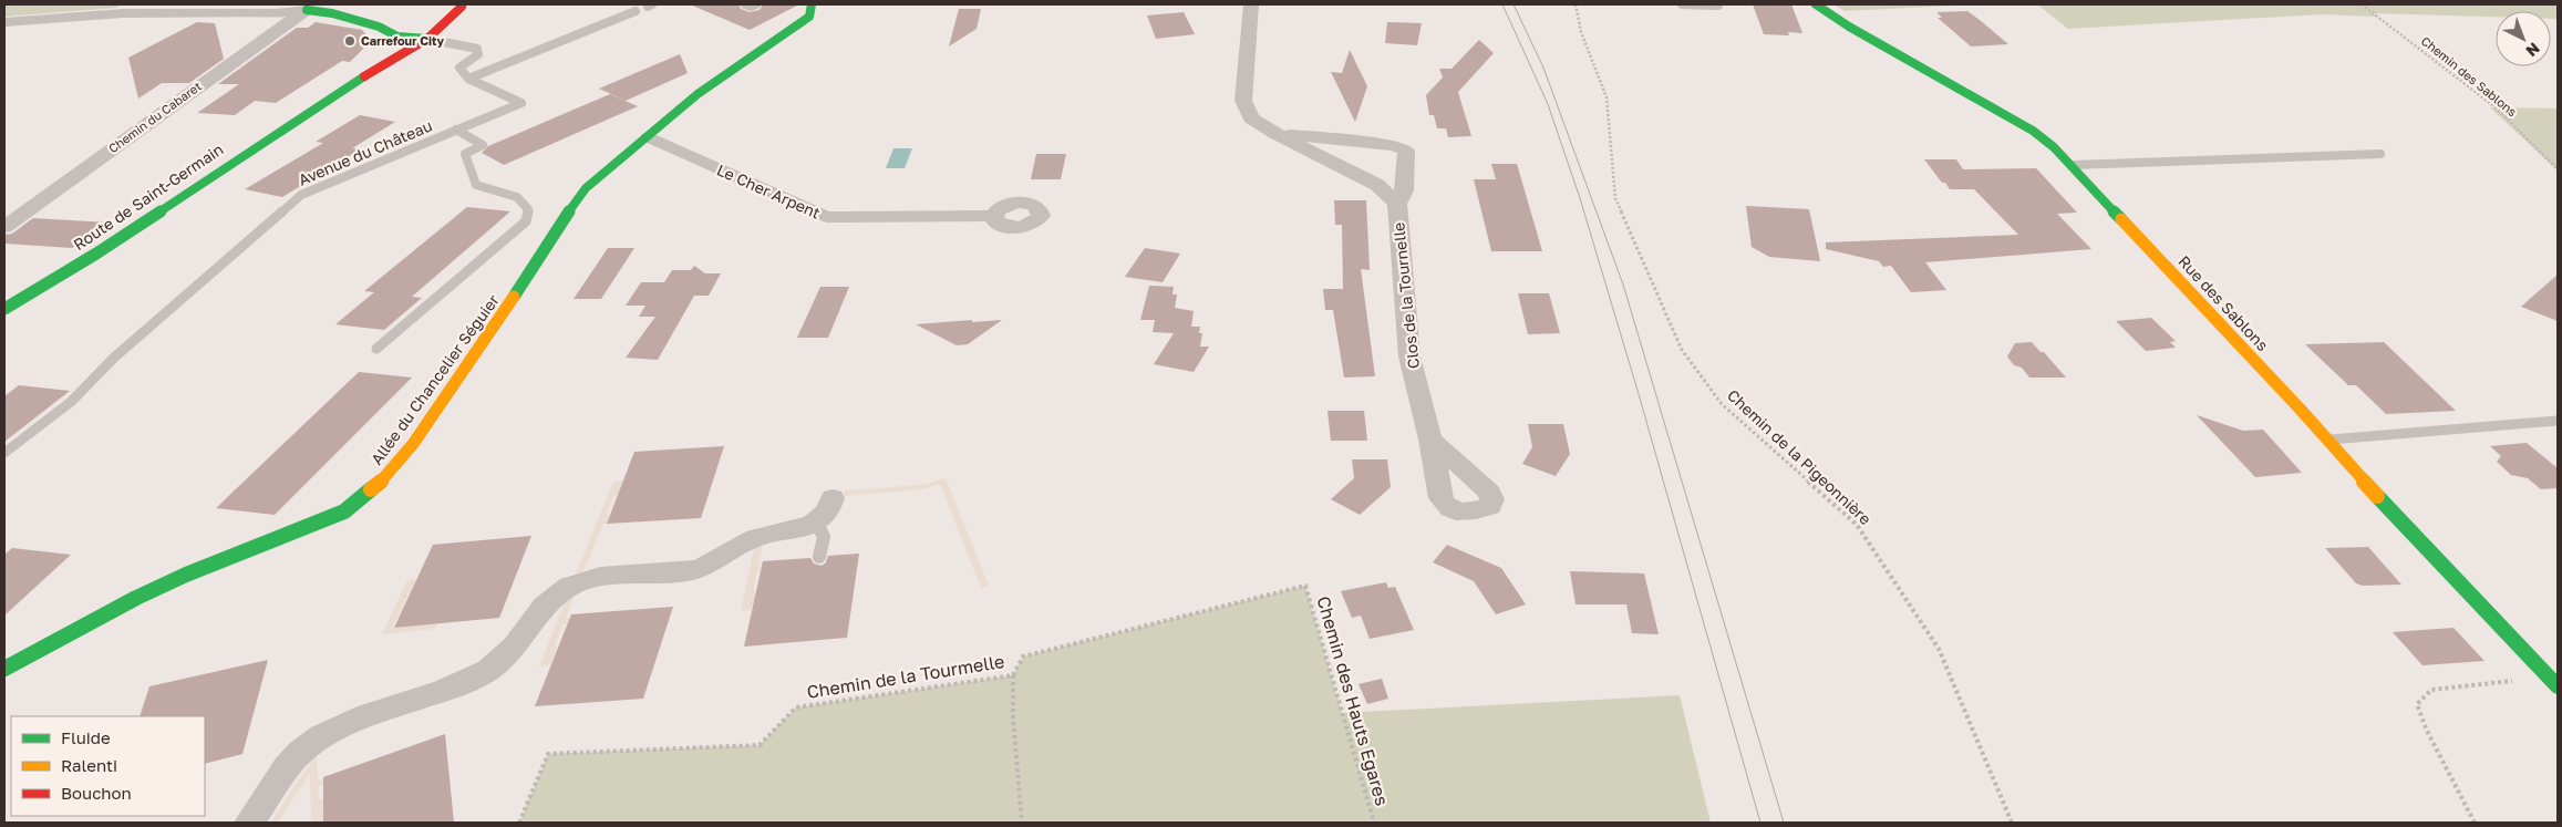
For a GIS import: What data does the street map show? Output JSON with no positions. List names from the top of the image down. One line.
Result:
{"streets":{"street":["Chemin du Cabaret","Le Cher Arpent","Route de Saint-Germain","Clos de la Tournelle","Rue des Sablons","Allée du Chancelier Séguier"],"lane":["Avenue du Château"],"path":["Chemin des Sablons","Chemin de la Pigeonnière","Chemin de la Tourmelle","Chemin des Hauts Egares"]},"crossings":[["Le Cher Arpent","Allée du Chancelier Séguier"],["Chemin de la Tourmelle","Chemin des Hauts Egares"]],"places":["Carrefour City"],"legend":["Fluide","Ralenti","Bouchon"],"north":"bottom right"}
